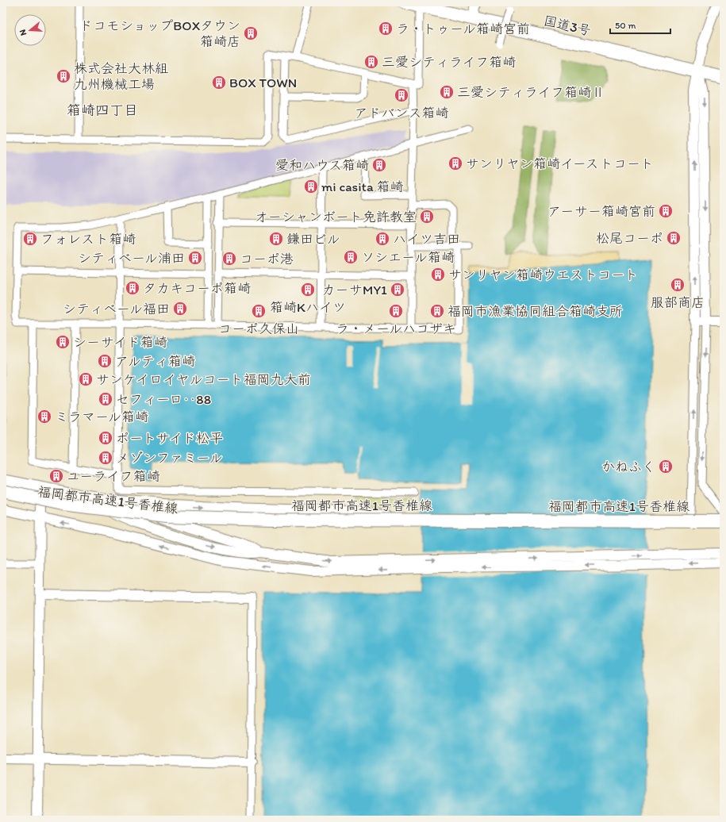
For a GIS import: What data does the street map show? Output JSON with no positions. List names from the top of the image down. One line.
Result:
{"streets":{"highway":["国道3号","福岡都市高速1号香椎線"]},"districts":["箱崎四丁目"],"places":{"building":["ラ・トゥール箱崎宮前","ドコモショップBOXタウン 箱崎店","三愛シティライフ箱崎","株式会社大林組 九州機械工場","BOX TOWN","三愛シティライフ箱崎Ⅱ","アドバンス箱崎","サンリヤン箱崎イーストコート","愛和ハウス箱崎","mi casita 箱崎","アーサー箱崎宮前","オーシャンボート免許教室","松尾コーポ","フォレスト箱崎","鎌田ビル","ハイツ吉田","ソシエール箱崎","シティベール浦田","コーポ港","サンリヤン箱崎ウエストコート","服部商店","タカキコーポ箱崎","箱崎Kハイツ","カーサMY1","シティベール福田","コーポ久保山","ラ・メールハコザキ","福岡市漁業協同組合箱崎支所","シーサイド箱崎","アルティ箱崎","サンケイロイヤルコート福岡九大前","セフィーロ‥88","ミラマール箱崎","ポートサイド松平","メゾンファミール","かねふく","ユーライフ箱崎"]},"scale_bar":"50 m","north":"left"}
